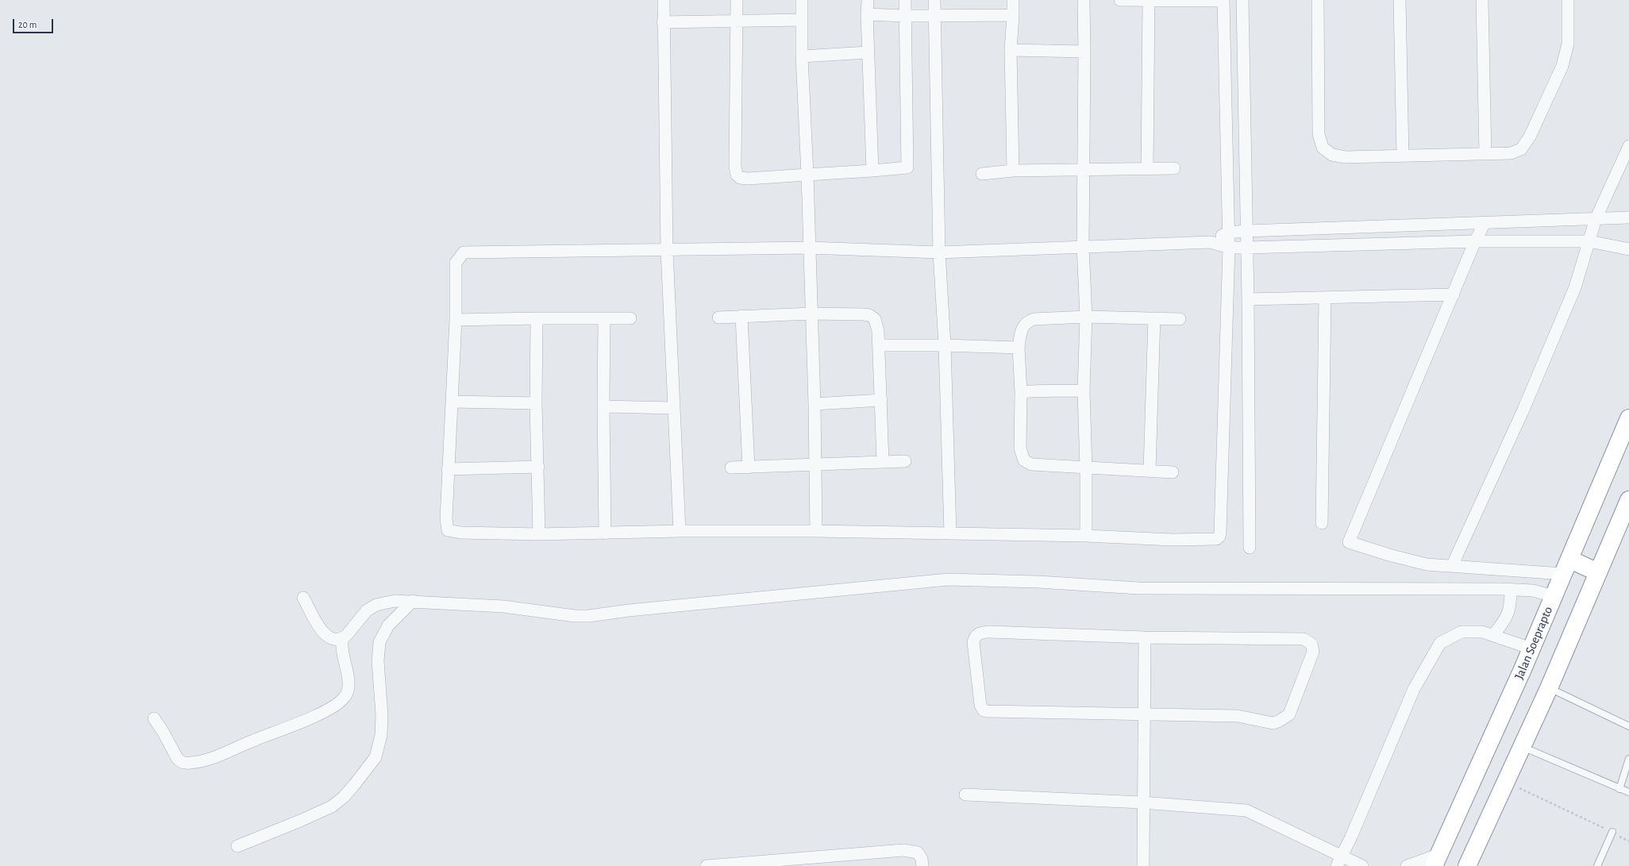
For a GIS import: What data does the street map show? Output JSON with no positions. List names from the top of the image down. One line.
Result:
{"streets":{"highway":["Jalan Soeprapto"]},"scale_bar":"20 m"}
